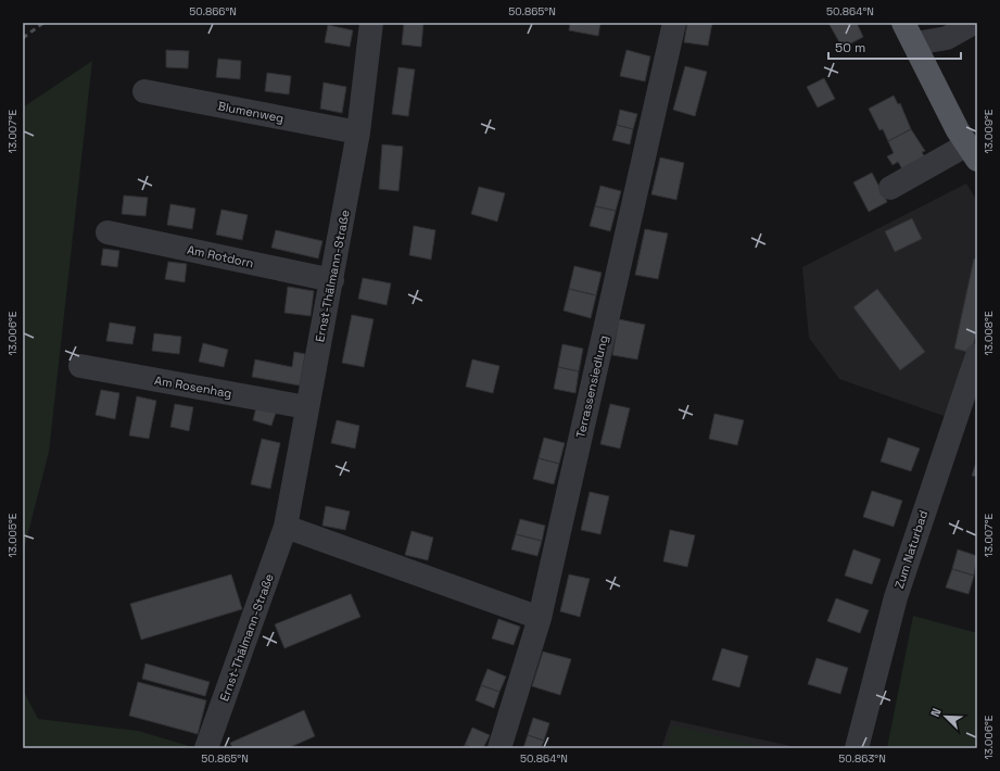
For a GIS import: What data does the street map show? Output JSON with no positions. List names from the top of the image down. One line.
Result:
{"streets":{"street":["Blumenweg","Am Rotdorn","Ernst-Thälmann-Straße","Am Rosenhag","Terrassensiedlung","Zum Naturbad"]},"crossings":[["Blumenweg","Ernst-Thälmann-Straße"],["Am Rotdorn","Ernst-Thälmann-Straße"],["Ernst-Thälmann-Straße","Am Rosenhag"]],"scale_bar":"50 m","north":"top left","coordinates":["50.866°N","50.865°N","50.864°N","13.007°E","13.009°E","13.006°E","13.008°E","13.005°E","50.863°N"]}
